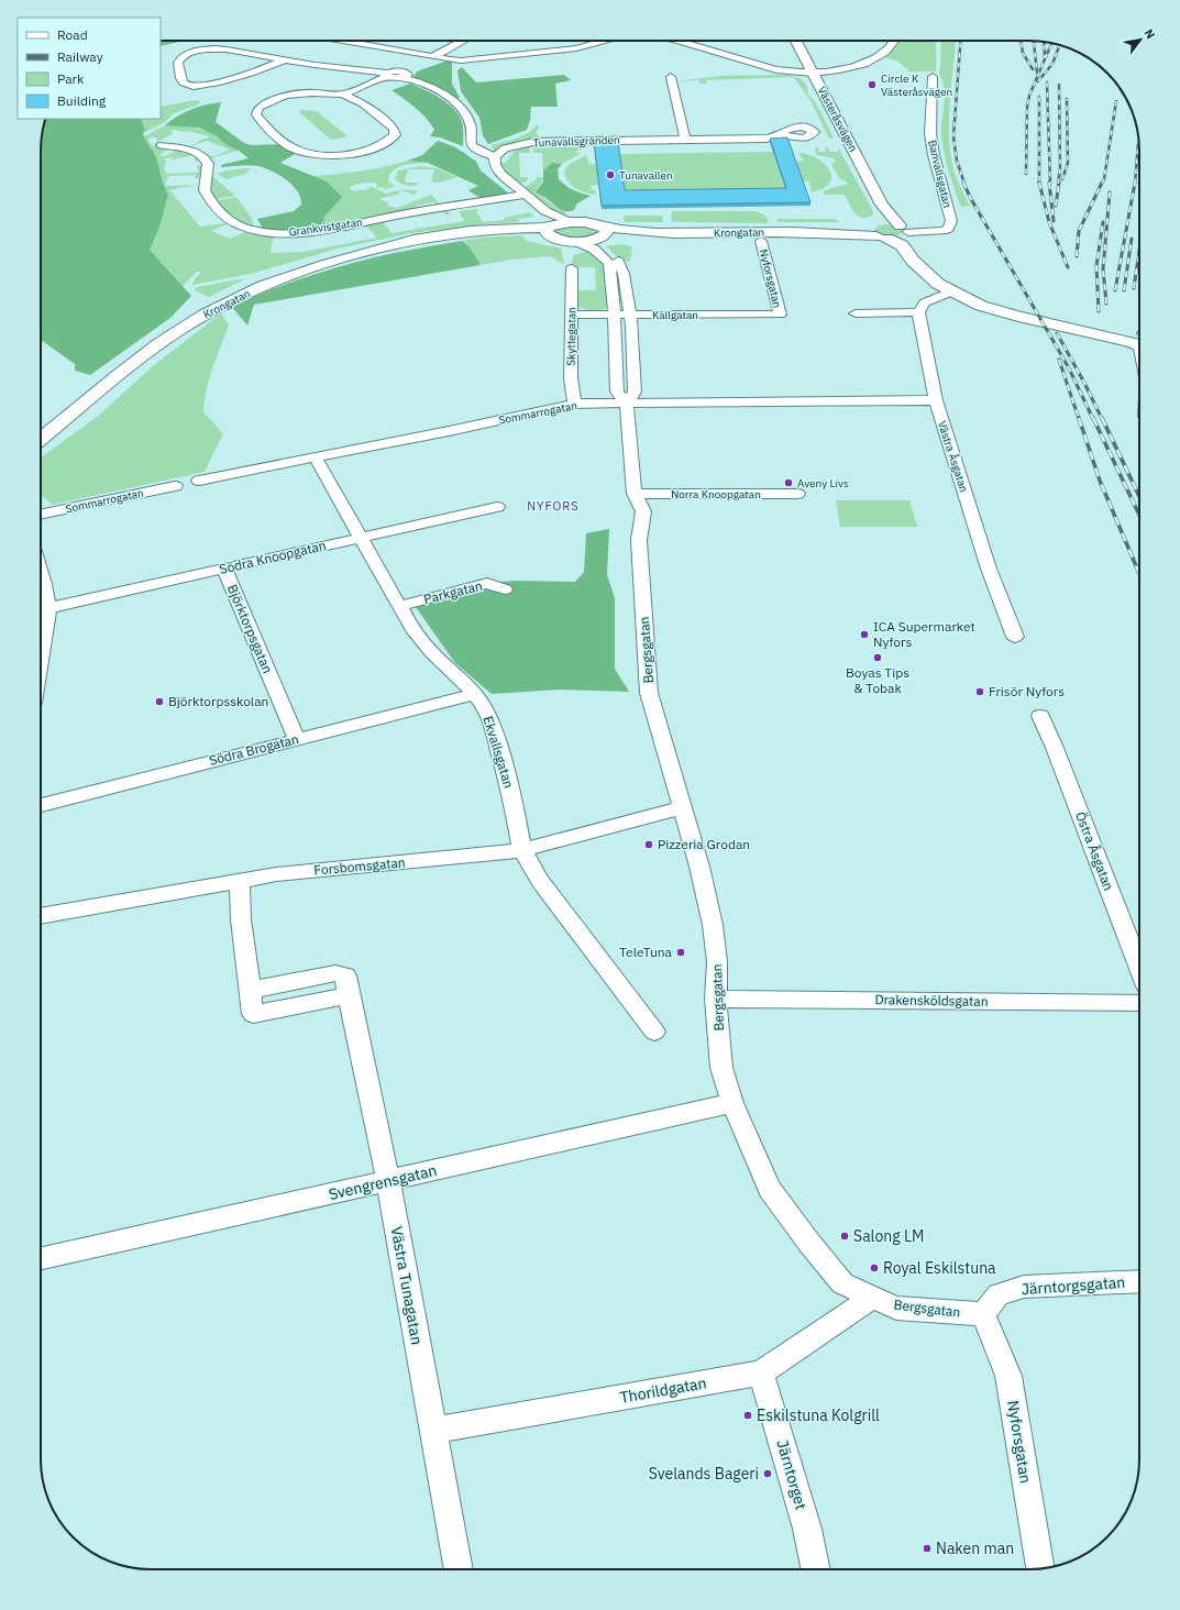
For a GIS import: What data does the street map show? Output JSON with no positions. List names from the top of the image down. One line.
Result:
{"streets":{"street":["Västeråsvägen","Tunavallsgränden","Banvallsgatan","Grankvistgatan","Krongatan","Nyforsgatan","Källgatan","Skyttegatan","Sommarrogatan","Västra Åsgatan","Norra Knoopgatan","Södra Knoopgatan","Parkgatan","Björktorpsgatan","Bergsgatan","Södra Brogatan","Ekvallsgatan","Östra Åsgatan","Forsbomsgatan","Drakensköldsgatan","Svengrensgatan","Västra Tunagatan","Järntorgsgatan","Thorildgatan","Järntorget"]},"crossings":[["Västeråsvägen","Banvallsgatan"],["Västeråsvägen","Krongatan"],["Krongatan","Bergsgatan"],["Nyforsgatan","Källgatan"],["Nyforsgatan","Bergsgatan"],["Nyforsgatan","Järntorgsgatan"],["Källgatan","Skyttegatan"],["Källgatan","Bergsgatan"],["Skyttegatan","Sommarrogatan"],["Sommarrogatan","Västra Åsgatan"],["Sommarrogatan","Bergsgatan"],["Sommarrogatan","Ekvallsgatan"],["Norra Knoopgatan","Bergsgatan"],["Södra Knoopgatan","Björktorpsgatan"],["Södra Knoopgatan","Ekvallsgatan"],["Parkgatan","Ekvallsgatan"],["Björktorpsgatan","Södra Brogatan"],["Bergsgatan","Forsbomsgatan"],["Bergsgatan","Drakensköldsgatan"],["Bergsgatan","Svengrensgatan"],["Bergsgatan","Järntorgsgatan"],["Bergsgatan","Thorildgatan"],["Södra Brogatan","Ekvallsgatan"],["Ekvallsgatan","Forsbomsgatan"],["Forsbomsgatan","Västra Tunagatan"],["Svengrensgatan","Västra Tunagatan"],["Västra Tunagatan","Thorildgatan"],["Thorildgatan","Järntorget"]],"districts":["NYFORS"],"places":["Circle K Västeråsvägen","Tunavallen","Aveny Livs","ICA Supermarket Nyfors","Boyas Tips & Tobak","Frisör Nyfors","Björktorpsskolan","Pizzeria Grodan","TeleTuna","Salong LM","Royal Eskilstuna","Eskilstuna Kolgrill","Svelands Bageri","Naken man"],"legend":["Road","Railway","Park","Building"],"north":"top right"}
